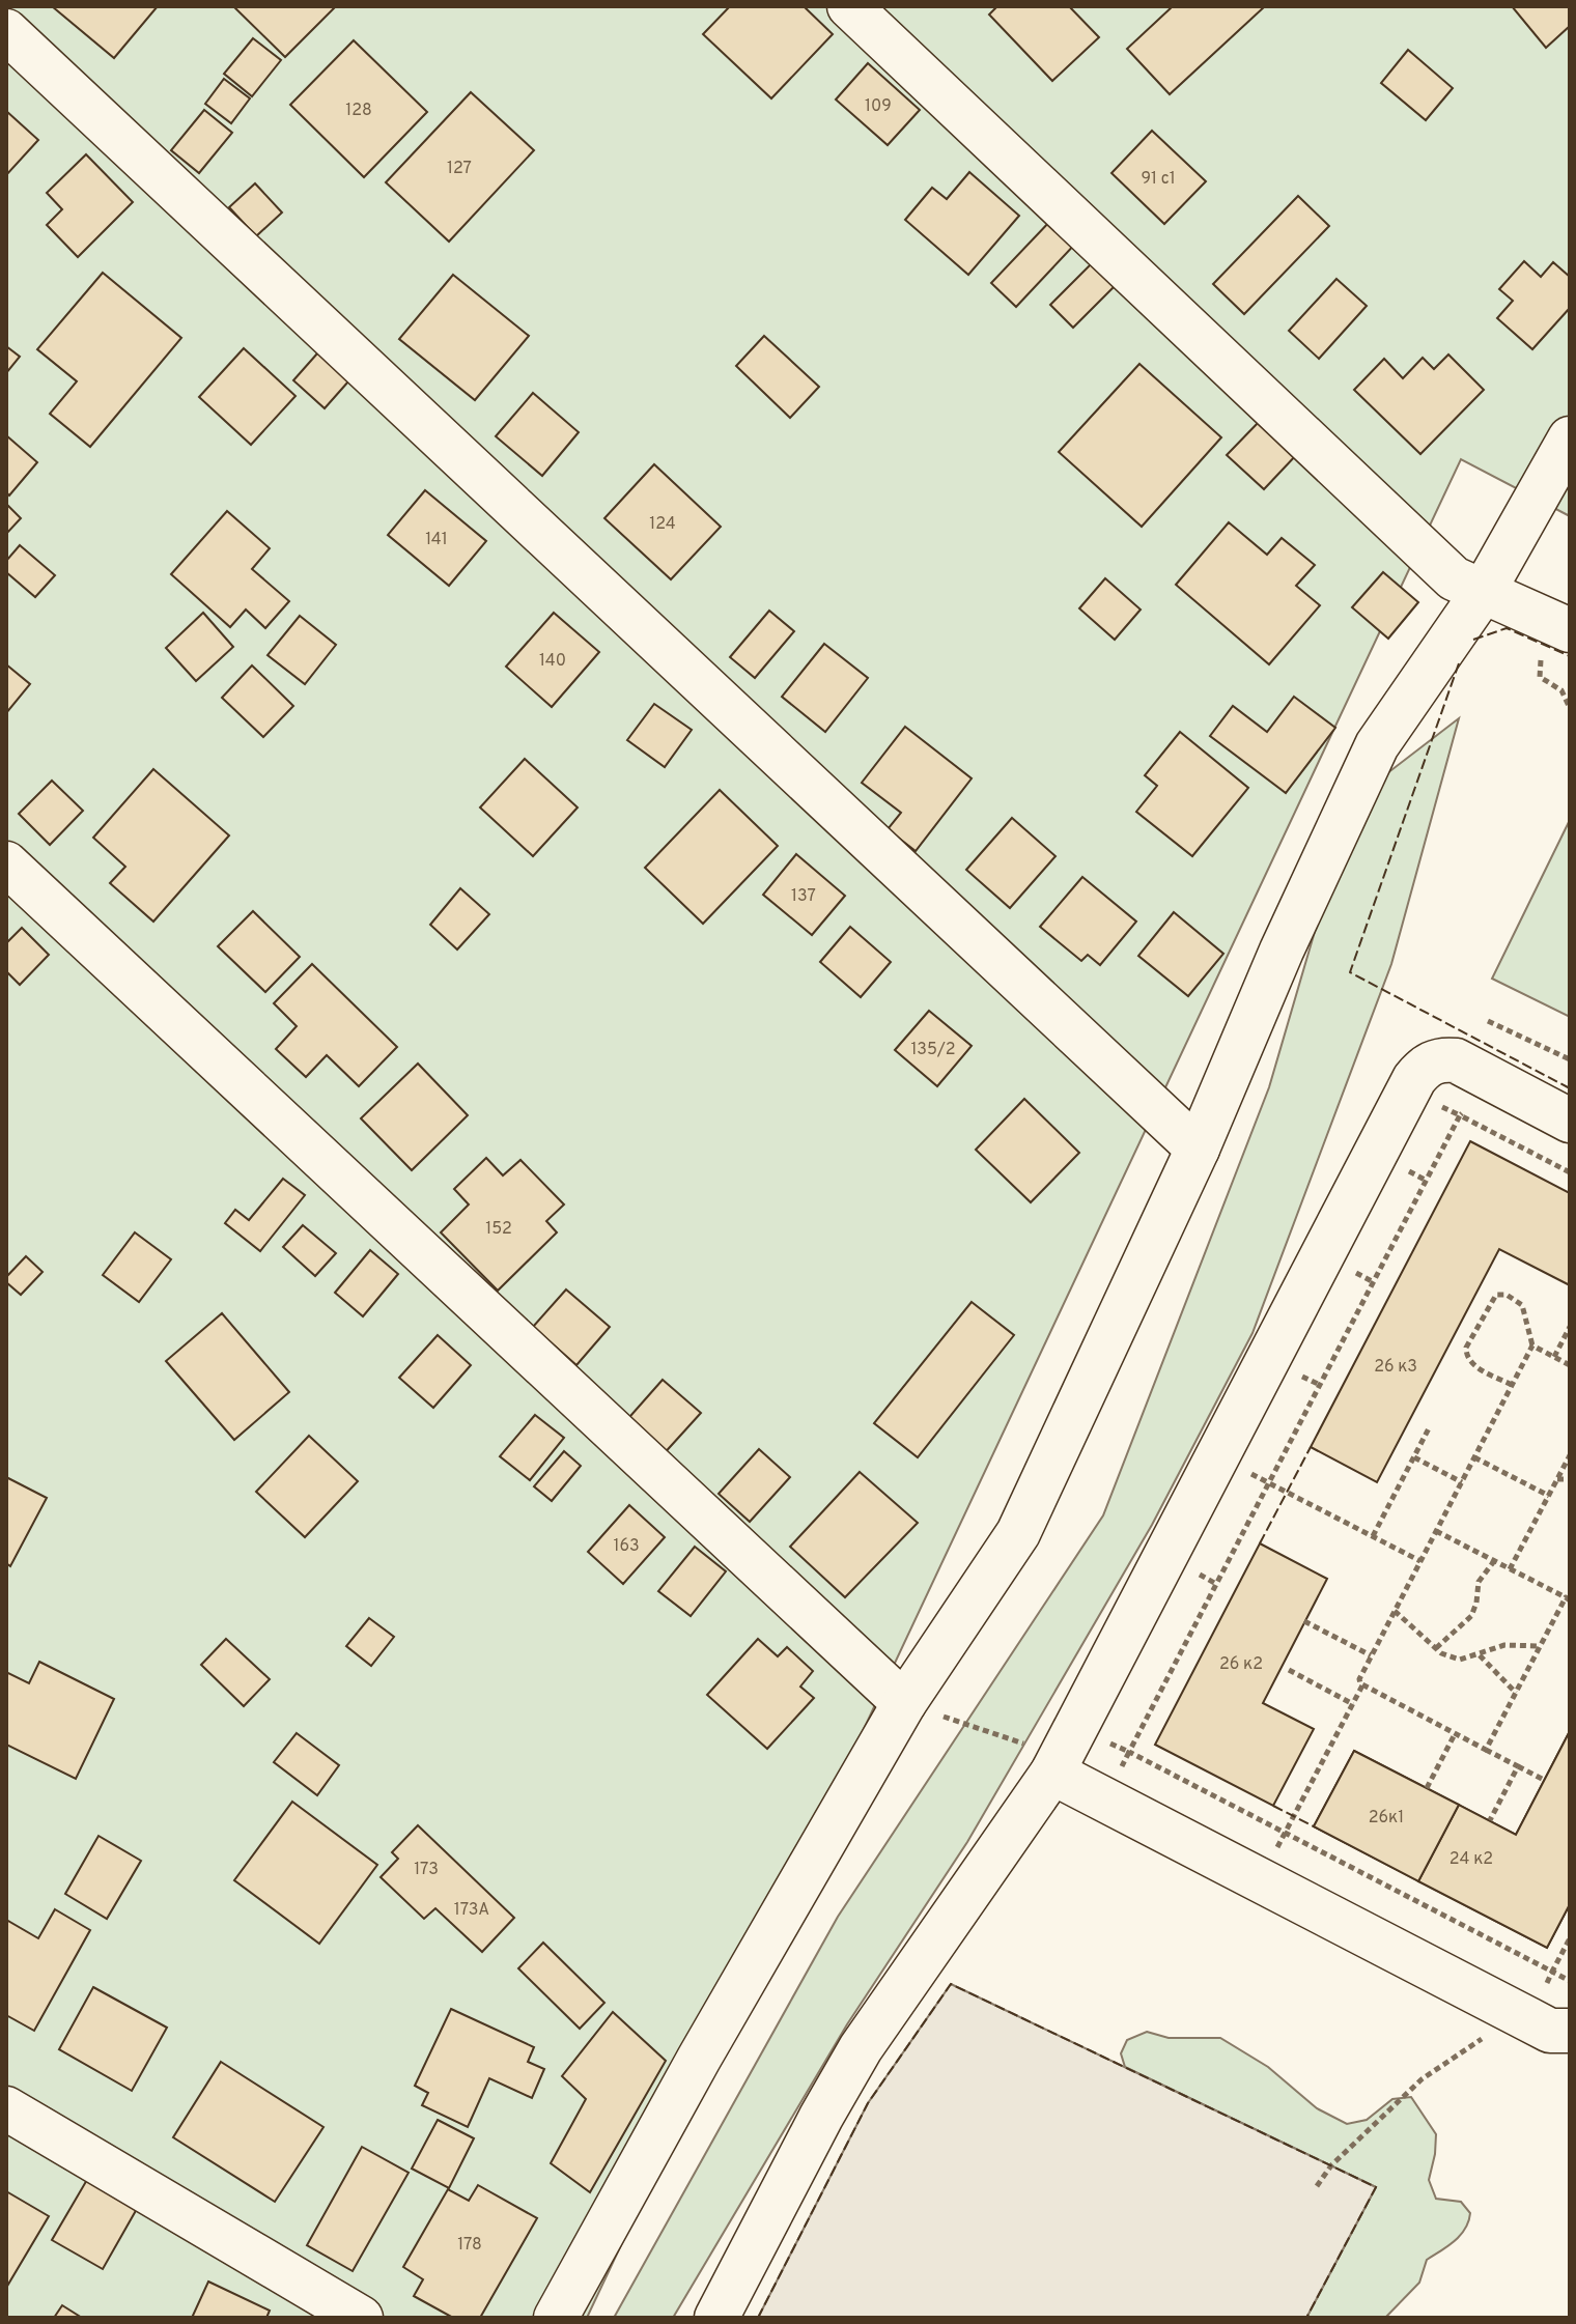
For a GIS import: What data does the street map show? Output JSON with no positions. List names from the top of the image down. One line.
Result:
{"house_numbers":["109","128","127","91 с1","124","141","140","137","135/2","152","26 к3","163","26 к2","26к1","24 к2","173","173А","178"]}
